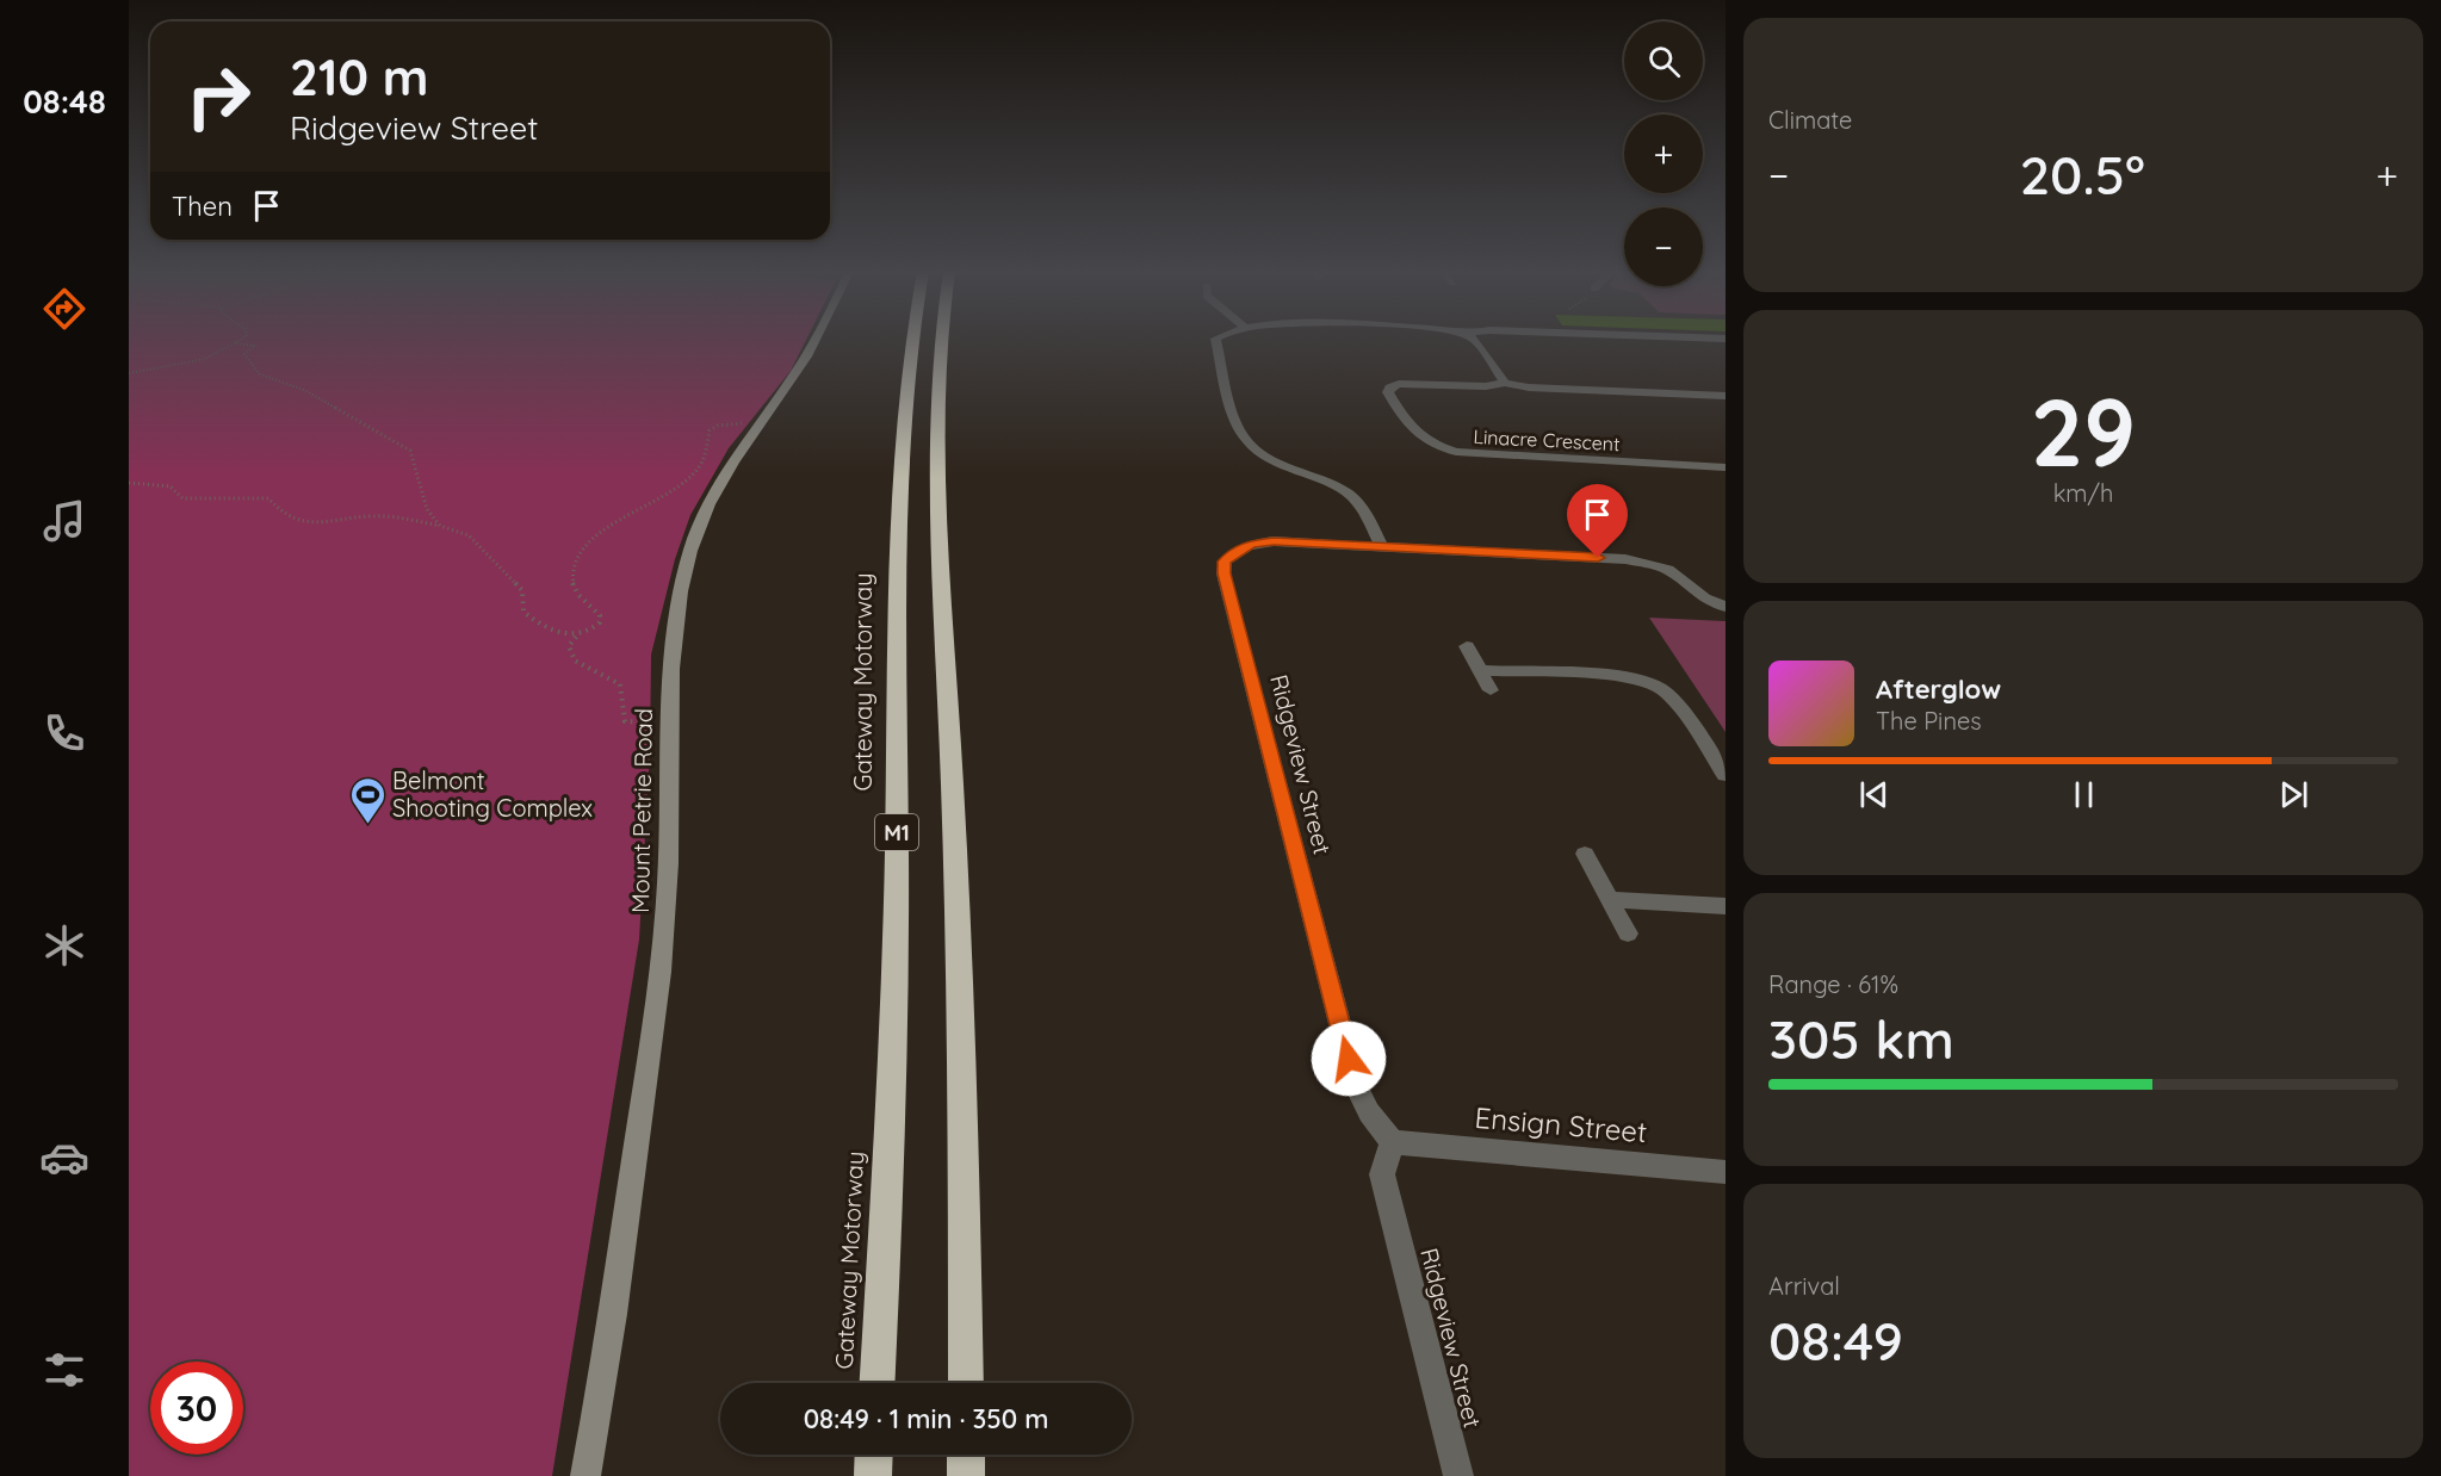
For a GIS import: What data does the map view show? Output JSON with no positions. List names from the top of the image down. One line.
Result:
{"streets":{"highway":["Gateway Motorway","M1"],"street":["Linacre Crescent","Ridgeview Street","Mount Petrie Road","Ensign Street"]},"crossings":[["Ridgeview Street","Ensign Street"]],"places":{"sports":["Belmont Shooting Complex"]},"page":{"tabs":"08:48","tile":["Climate",["29","km/h"],["Range · 61%","305 km"],["Arrival","08:49"]],"map_buttons":["+","−"],"turn":["210 m","Ridgeview Street"],"heat":["−","20.5°","+"],"then":"Then","song":["Afterglow","The Pines"],"limit":"30","trip":"08:49 · 1 min · 350 m"}}
